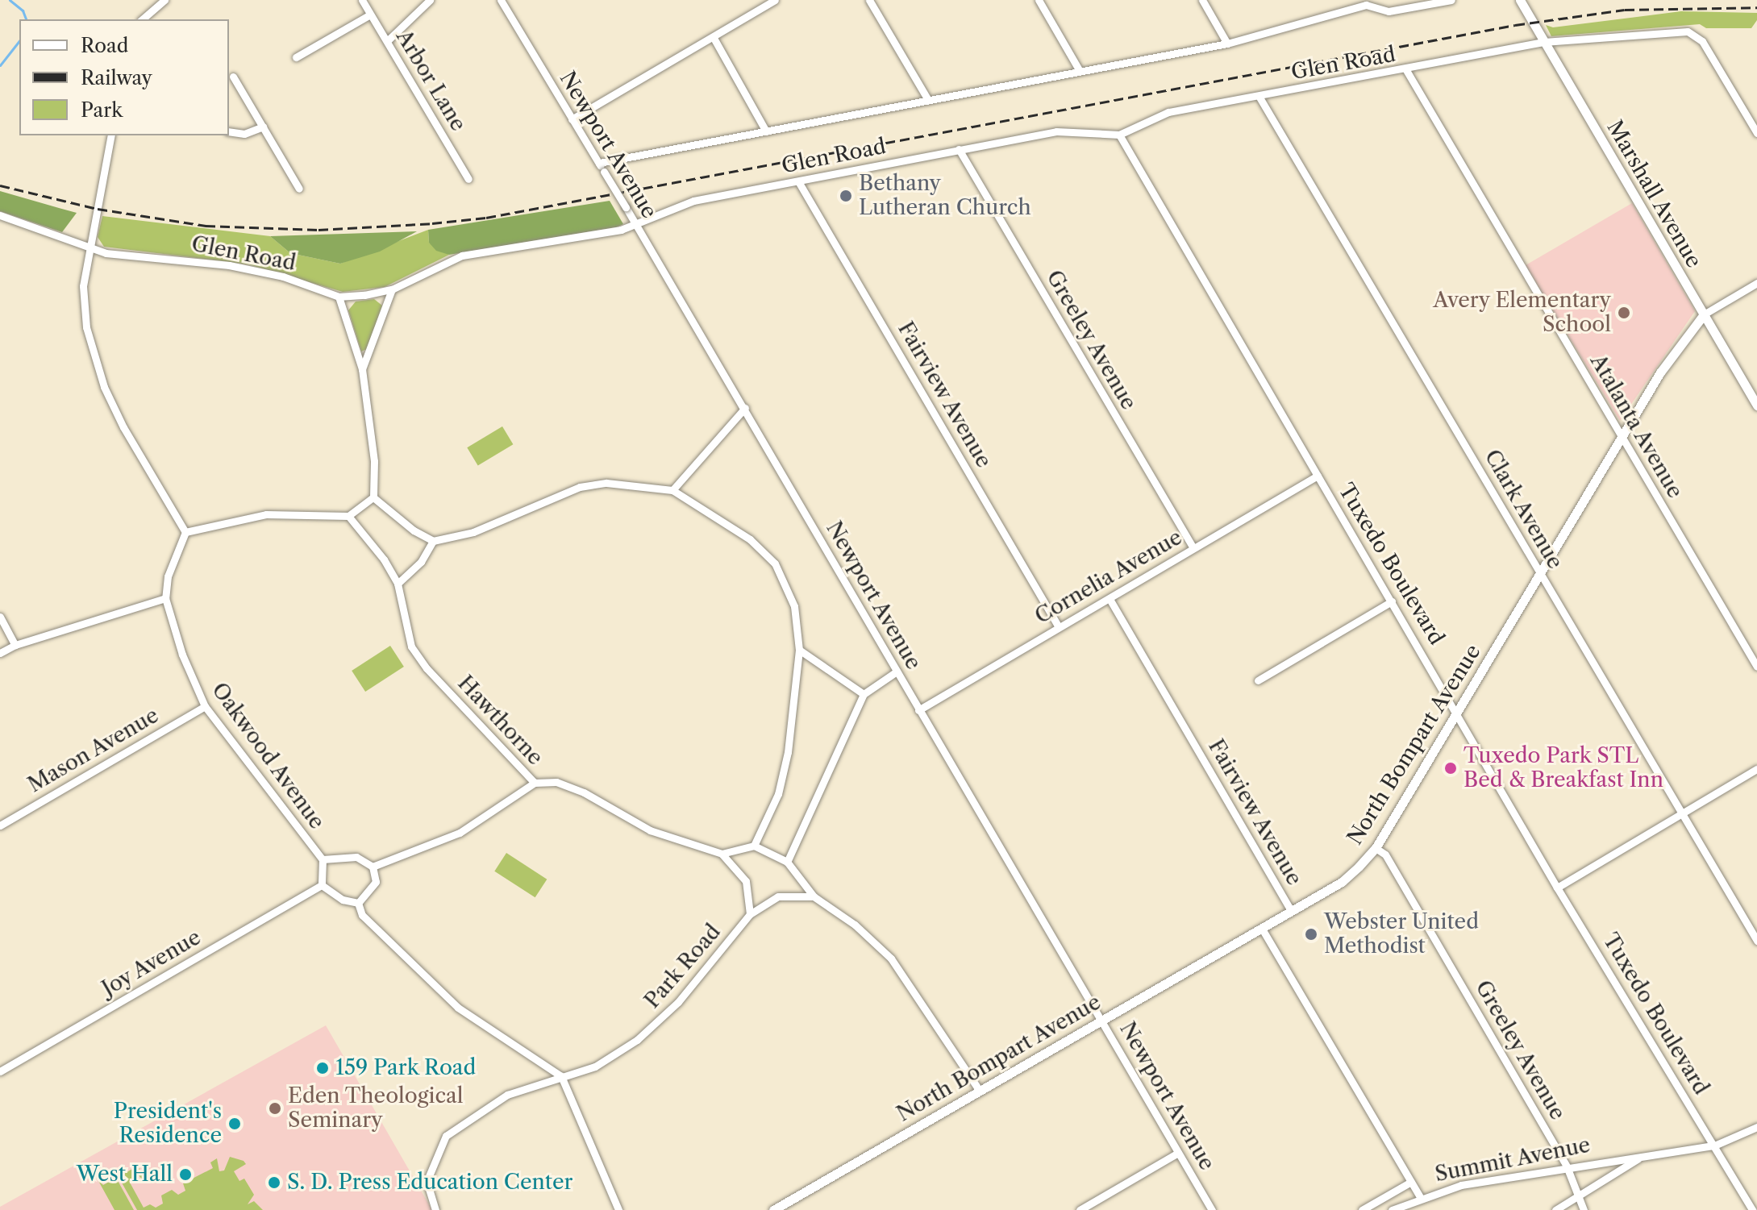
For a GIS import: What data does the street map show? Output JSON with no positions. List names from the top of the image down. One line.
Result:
{"streets":{"street":["Glen Road","Arbor Lane","Newport Avenue","Marshall Avenue","Greeley Avenue","Fairview Avenue","Atalanta Avenue","Clark Avenue","Tuxedo Boulevard","Cornelia Avenue","Hawthorne","North Bompart Avenue","Mason Avenue","Oakwood Avenue","Joy Avenue","Park Road","Summit Avenue"]},"crossings":[["Glen Road","Newport Avenue"],["Glen Road","Marshall Avenue"],["Glen Road","Greeley Avenue"],["Glen Road","Fairview Avenue"],["Glen Road","Atalanta Avenue"],["Glen Road","Clark Avenue"],["Glen Road","Tuxedo Boulevard"],["Newport Avenue","Cornelia Avenue"],["Newport Avenue","North Bompart Avenue"],["Marshall Avenue","North Bompart Avenue"],["Greeley Avenue","Cornelia Avenue"],["Greeley Avenue","North Bompart Avenue"],["Greeley Avenue","Summit Avenue"],["Fairview Avenue","Cornelia Avenue"],["Fairview Avenue","North Bompart Avenue"],["Atalanta Avenue","North Bompart Avenue"],["Clark Avenue","North Bompart Avenue"],["Tuxedo Boulevard","Cornelia Avenue"],["Tuxedo Boulevard","North Bompart Avenue"],["Tuxedo Boulevard","Summit Avenue"],["Mason Avenue","Oakwood Avenue"],["Oakwood Avenue","Joy Avenue"]],"places":["Bethany Lutheran Church","Avery Elementary School","Tuxedo Park STL Bed & Breakfast Inn","Webster United Methodist","159 Park Road","Eden Theological Seminary","President's Residence","West Hall","S. D. Press Education Center"],"legend":["Road","Railway","Park"]}
